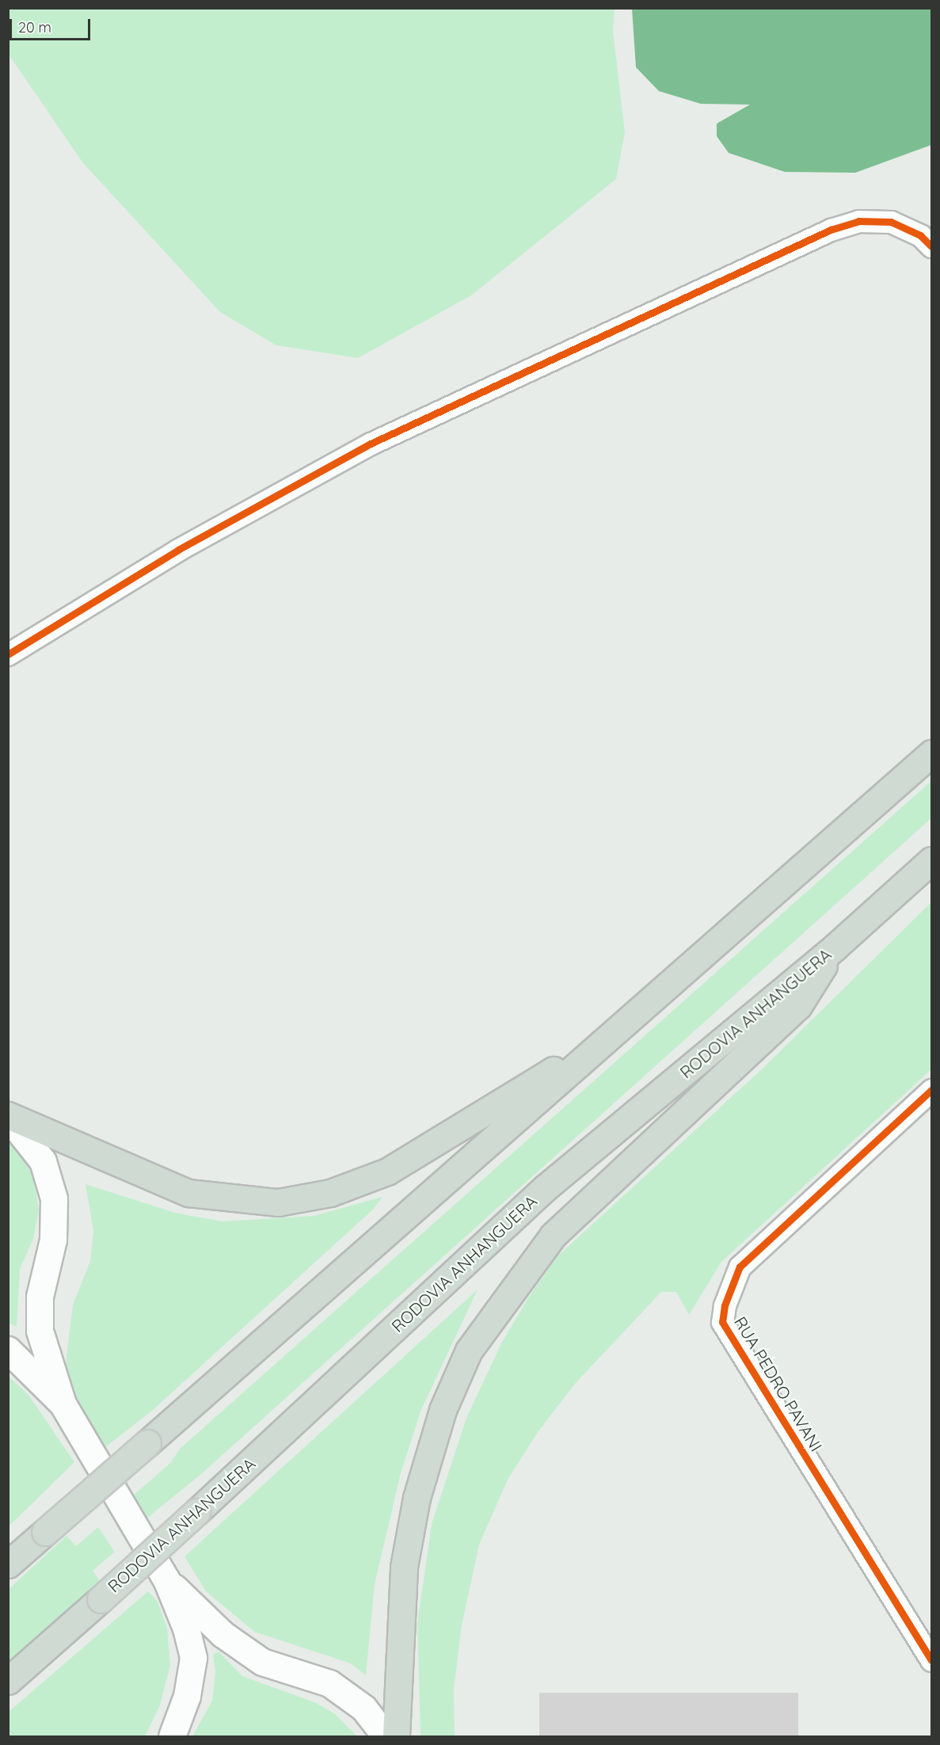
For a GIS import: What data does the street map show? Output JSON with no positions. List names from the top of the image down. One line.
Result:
{"streets":{"highway":["RODOVIA ANHANGUERA"],"street":["RUA PEDRO PAVANI"]},"scale_bar":"20 m"}
